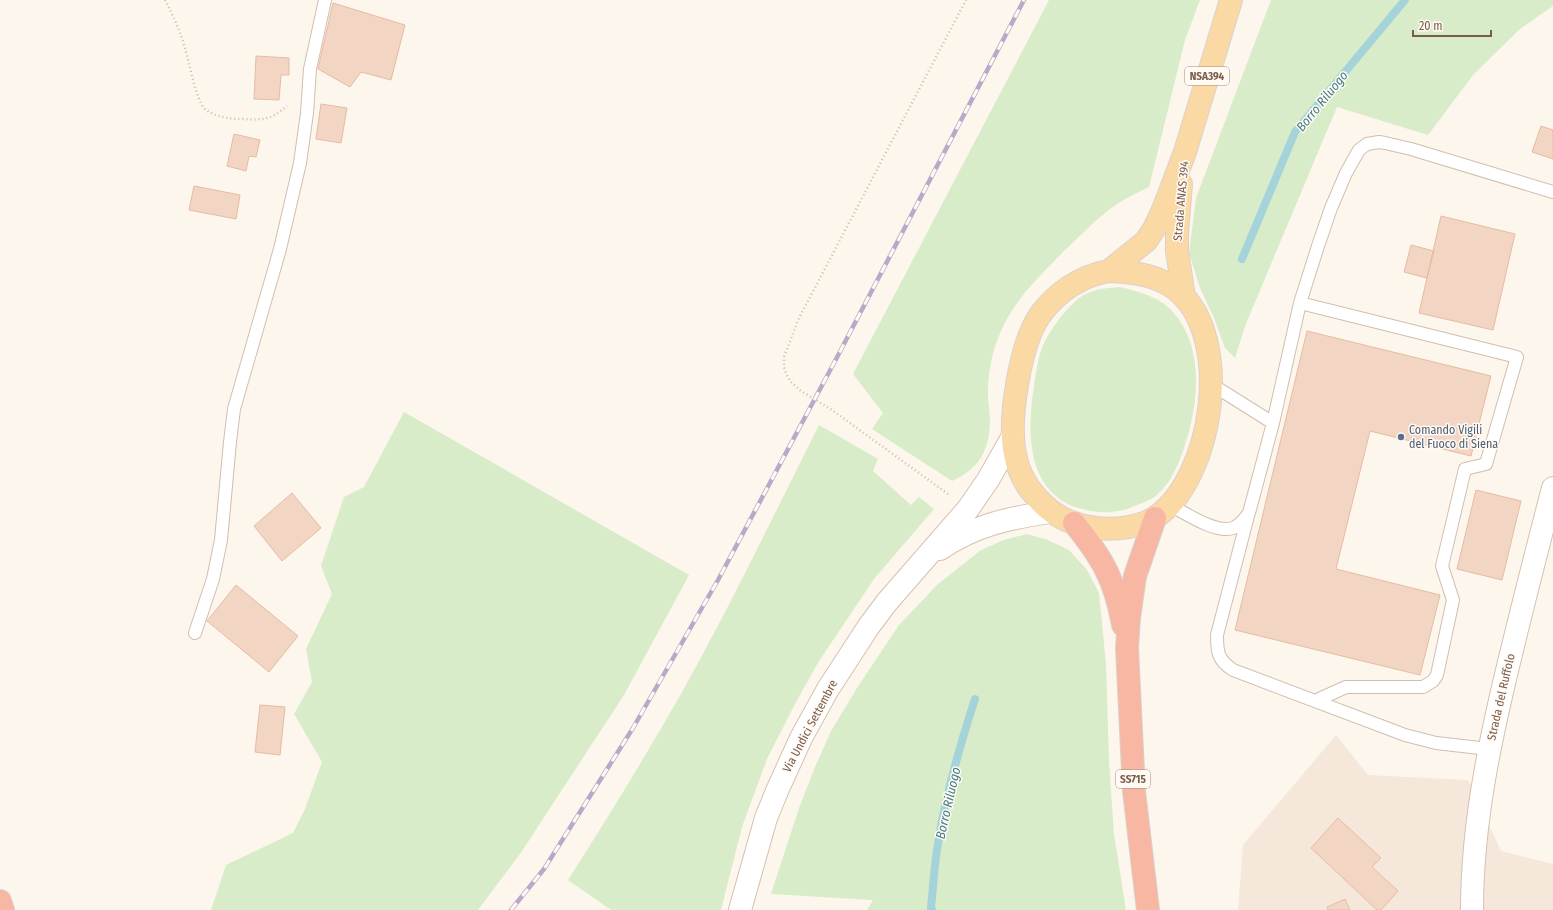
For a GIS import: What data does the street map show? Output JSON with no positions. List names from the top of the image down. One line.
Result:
{"streets":{"highway":["SS715"],"main road":["NSA394","Strada ANAS 394","Strada del Ruffolo","Via Undici Settembre"]},"crossings":[["Strada ANAS 394","Via Undici Settembre"],["Strada ANAS 394","SS715"]],"water":["Borro Riluogo"],"places":["Comando Vigili del Fuoco di Siena"],"scale_bar":"20 m"}
